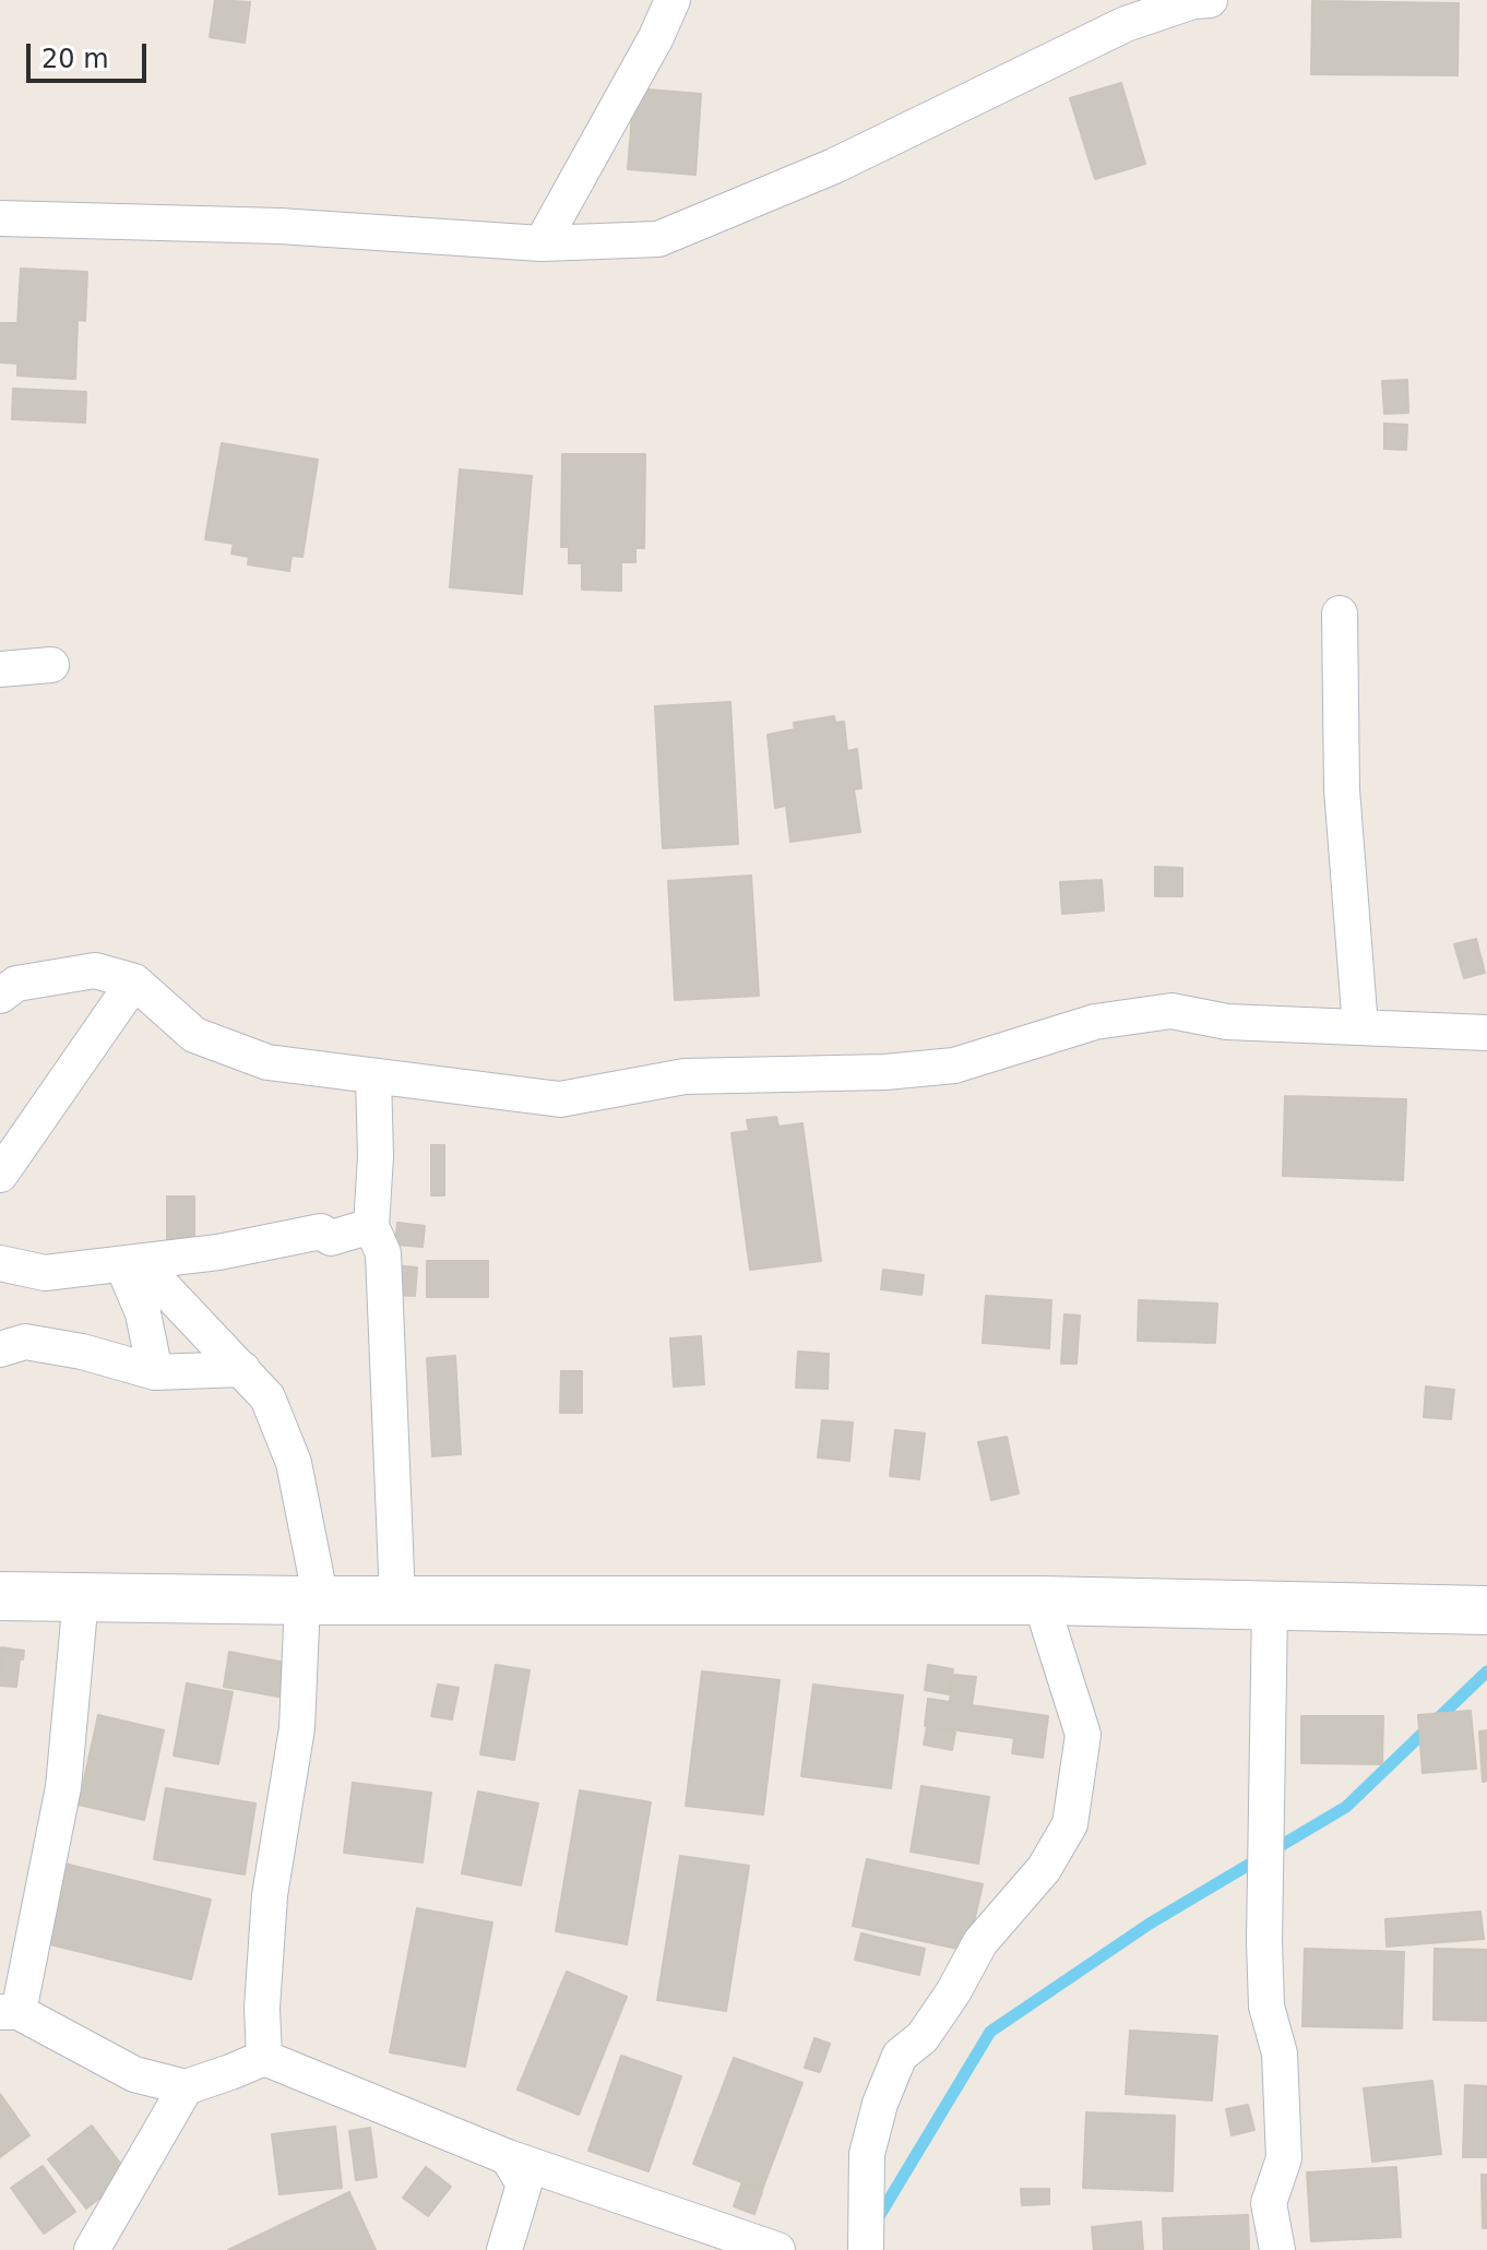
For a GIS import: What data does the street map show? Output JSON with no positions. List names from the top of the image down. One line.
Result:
{"scale_bar":"20 m"}
